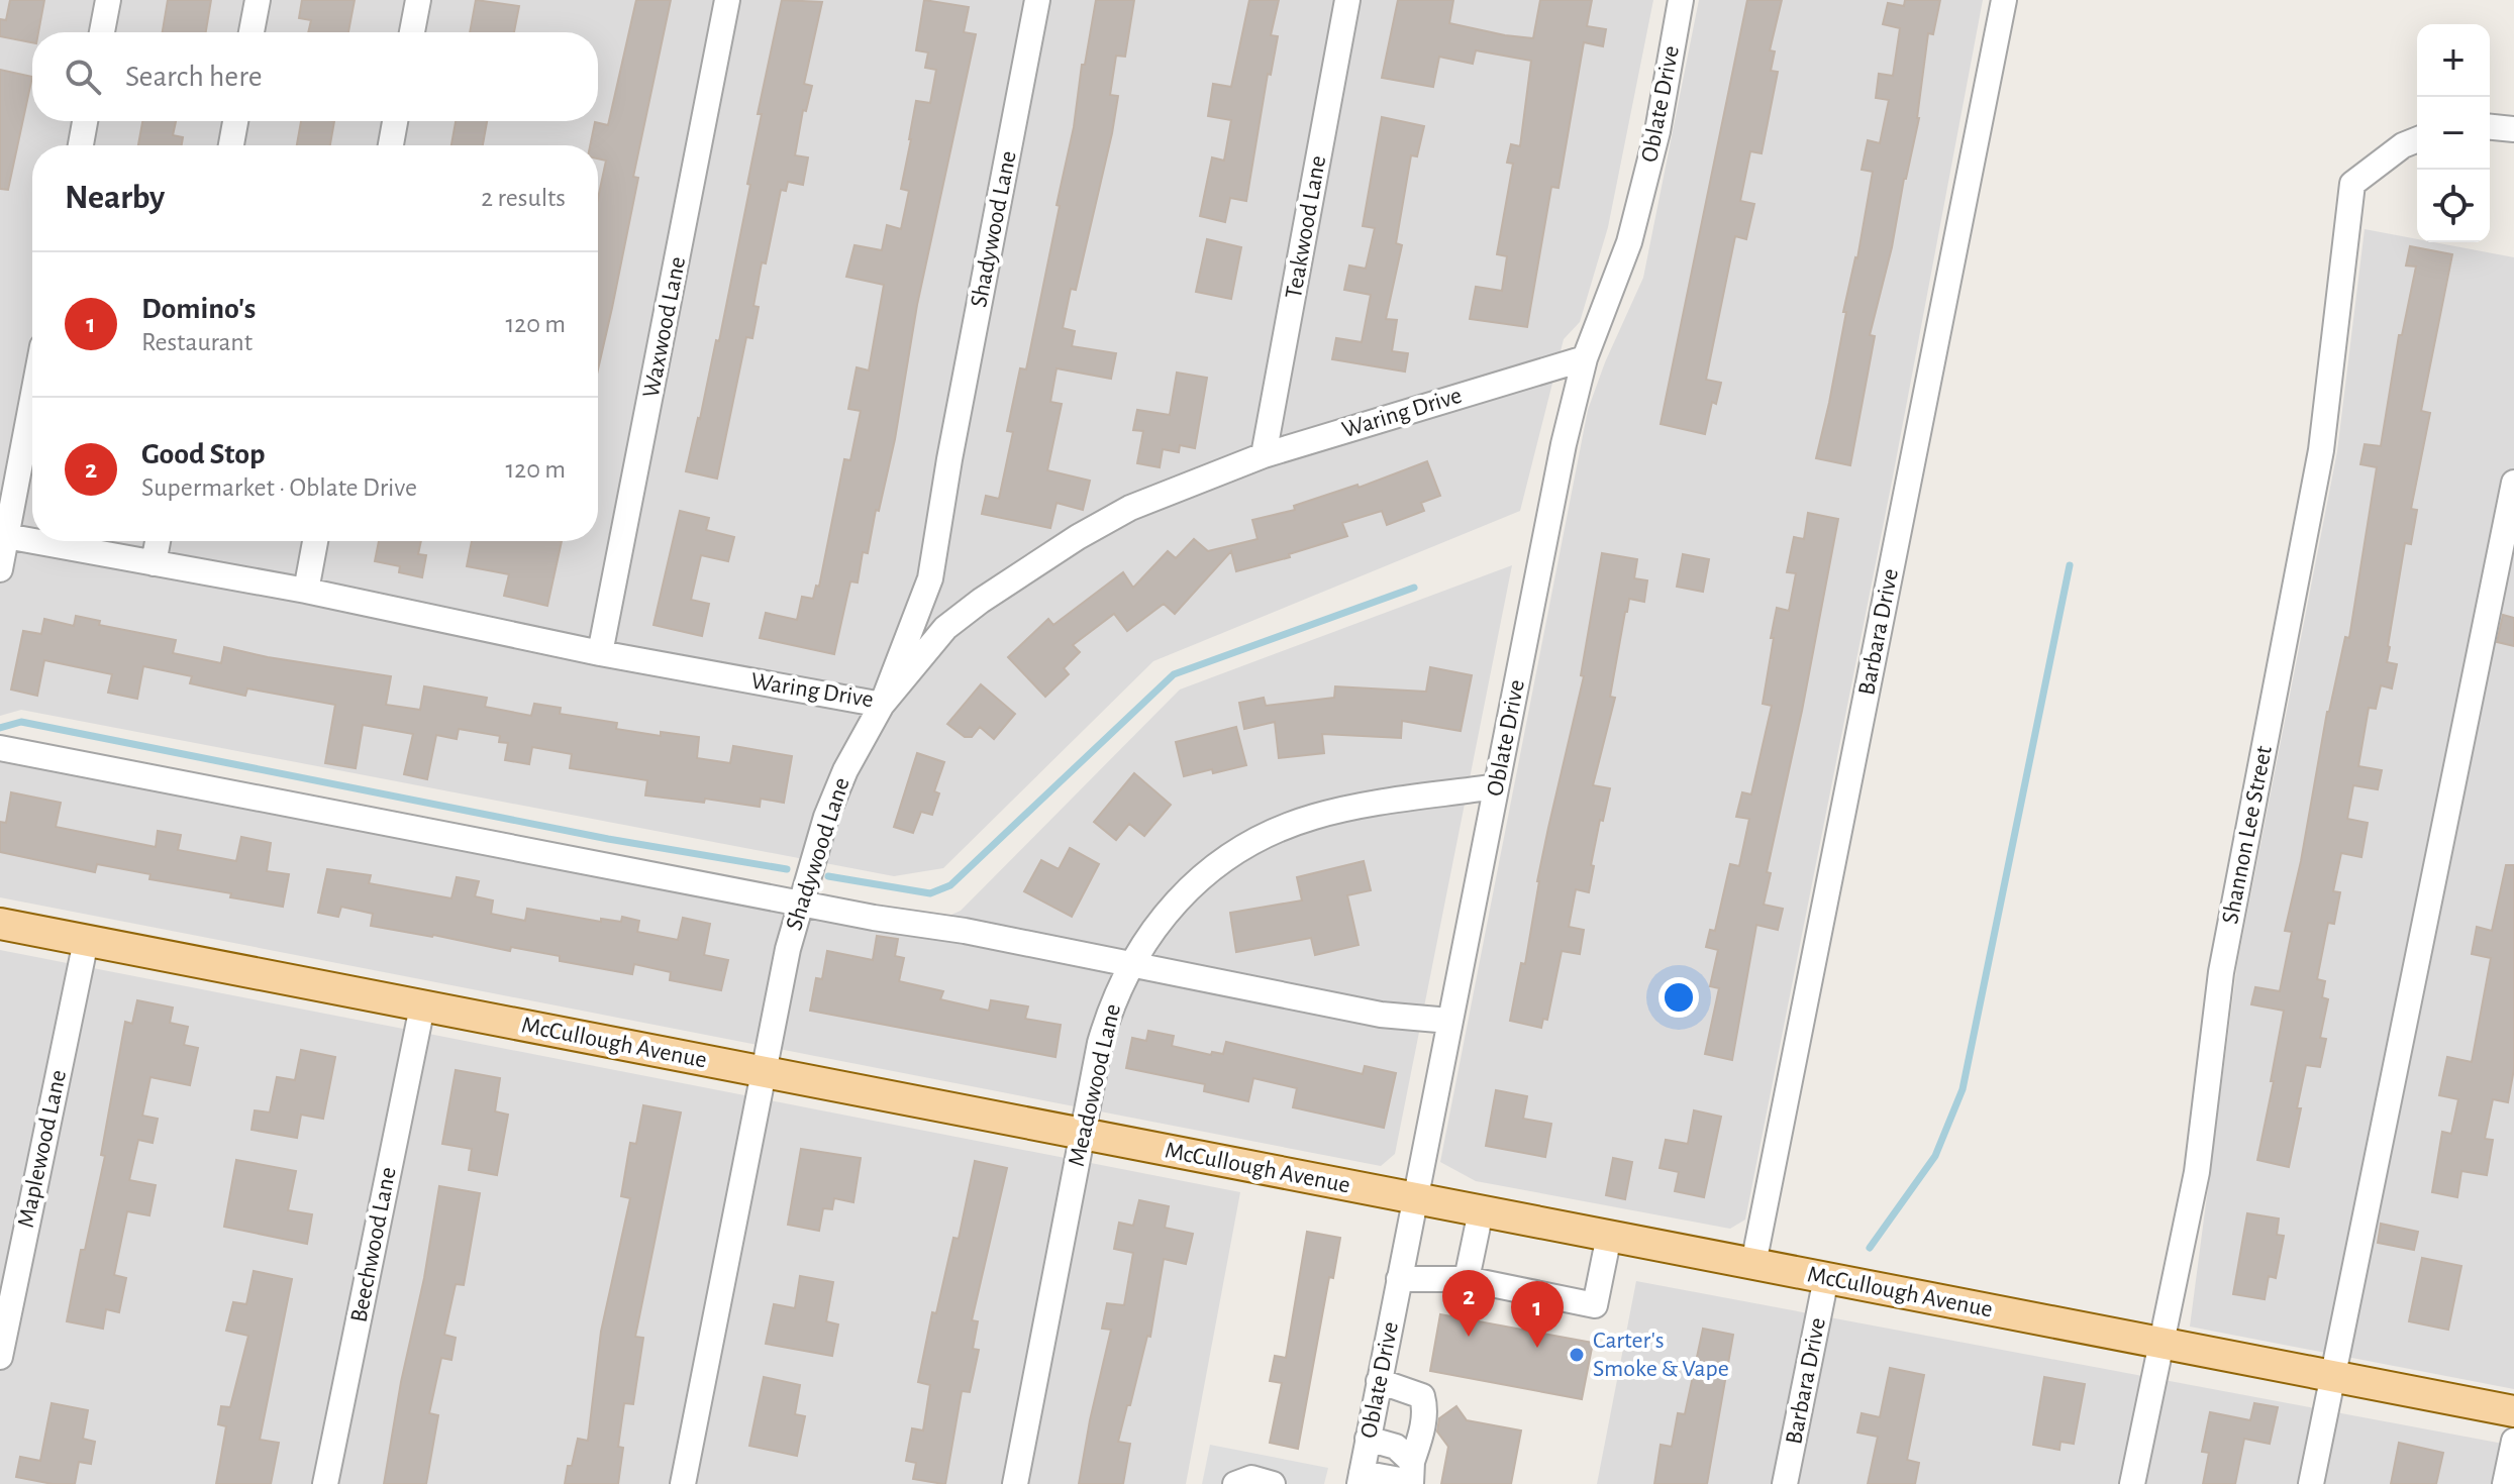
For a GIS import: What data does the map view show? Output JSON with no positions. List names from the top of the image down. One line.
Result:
{"streets":{"main road":["McCullough Avenue"],"street":["Oblate Drive","Teakwood Lane","Shadywood Lane","Waxwood Lane","Waring Drive","Barbara Drive","Shannon Lee Street","Meadowood Lane","Maplewood Lane","Beechwood Lane"]},"crossings":[["Oblate Drive","Waring Drive"],["Oblate Drive","McCullough Avenue"],["Oblate Drive","Meadowood Lane"],["Teakwood Lane","Waring Drive"],["Shadywood Lane","Waring Drive"],["Shadywood Lane","McCullough Avenue"],["Waxwood Lane","Waring Drive"],["Barbara Drive","McCullough Avenue"],["Shannon Lee Street","McCullough Avenue"],["McCullough Avenue","Meadowood Lane"],["McCullough Avenue","Maplewood Lane"],["McCullough Avenue","Beechwood Lane"]],"places":["Carter's Smoke & Vape"],"page":{"map_buttons":["+","−"],"search":"Search here","heading":["Nearby","2 results"],"list":[{"mark":"1","name":"Domino's","note":"Restaurant","value":"120 m"},{"mark":"2","name":"Good Stop","note":"Supermarket · Oblate Drive","value":"120 m"}],"pins":["2","1"]}}
